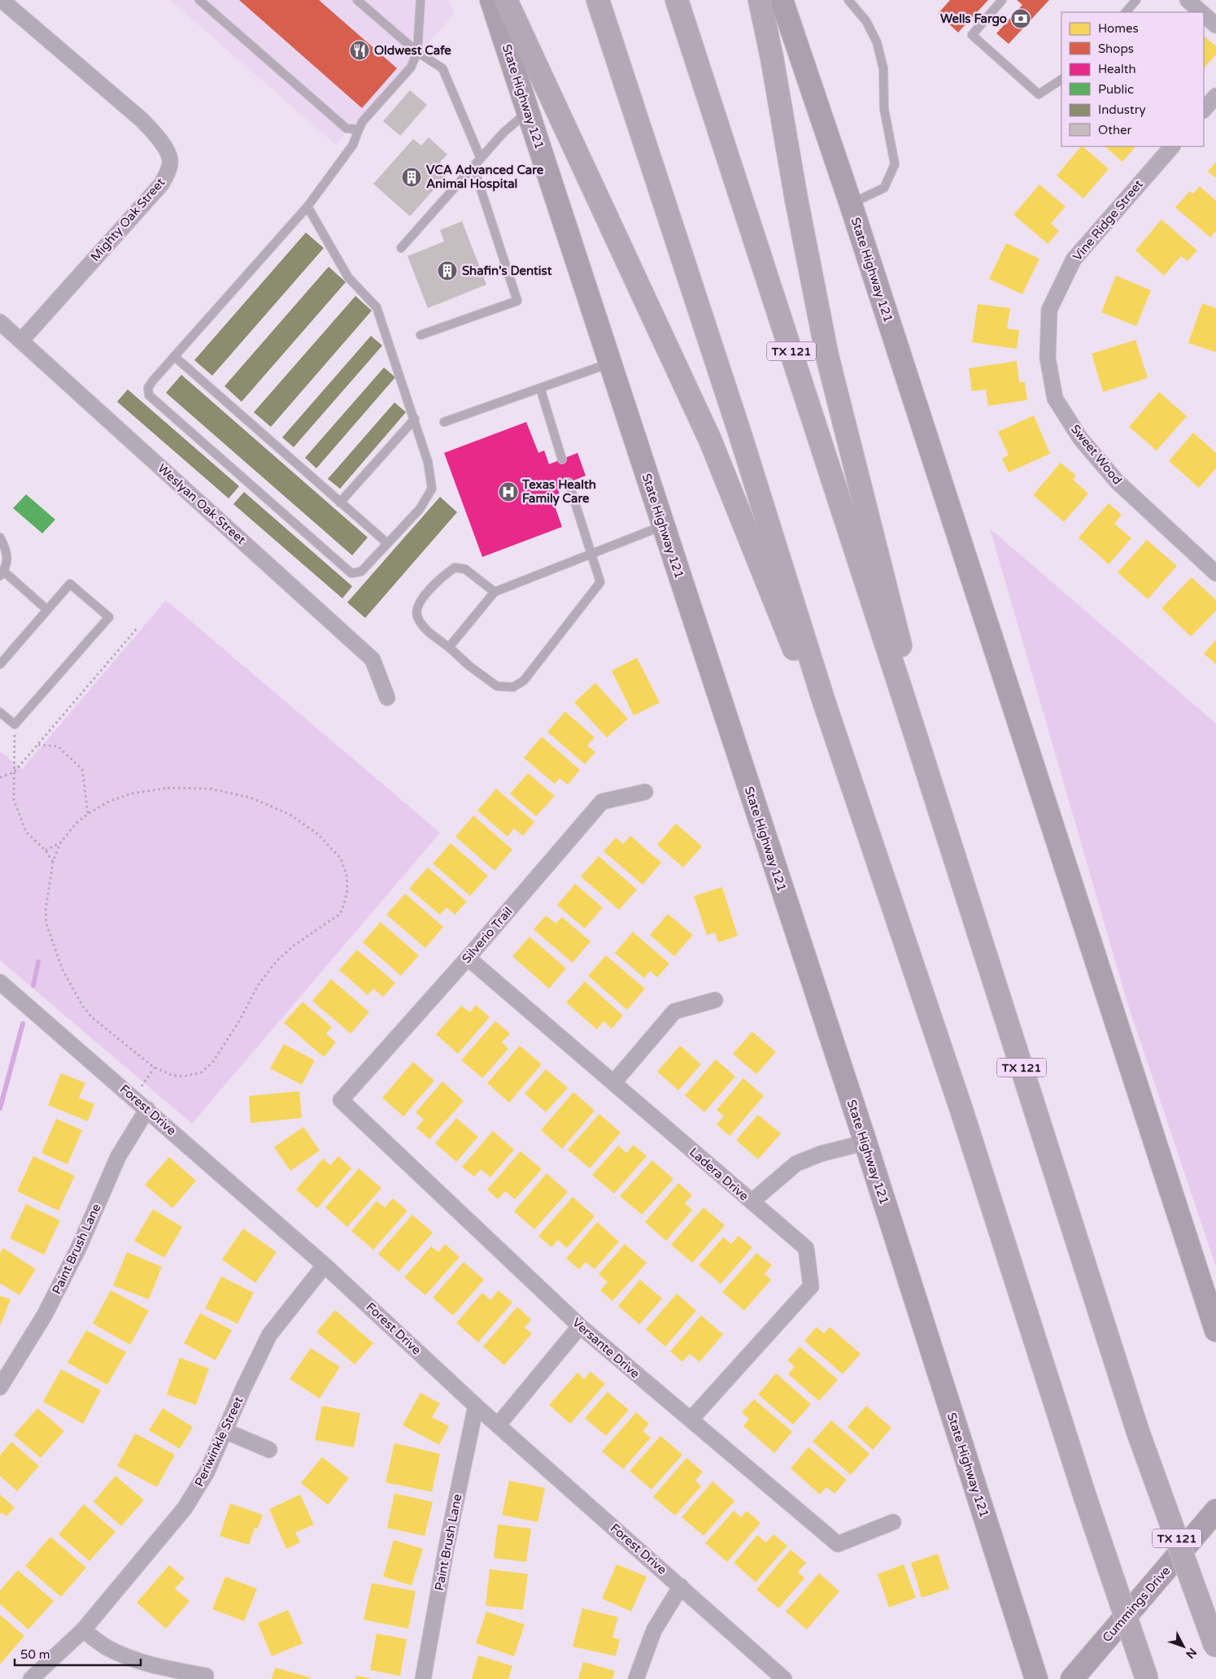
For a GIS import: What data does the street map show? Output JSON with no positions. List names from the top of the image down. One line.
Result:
{"streets":{"highway":["TX 121"],"main road":["State Highway 121","Cummings Drive"],"street":["Mighty Oak Street","Vine Ridge Street","Sweet Wood","Weslyan Oak Street","Silverio Trail","Forest Drive","Ladera Drive","Paint Brush Lane","Versante Drive","Periwinkle Street"]},"crossings":[["Mighty Oak Street","Weslyan Oak Street"],["Vine Ridge Street","Sweet Wood"],["Silverio Trail","Ladera Drive"],["Silverio Trail","Versante Drive"],["Forest Drive","Paint Brush Lane"],["Forest Drive","Periwinkle Street"],["Ladera Drive","Versante Drive"]],"places":{"bank":["Wells Fargo"],"restaurant":["Oldwest Cafe"],"building":["VCA Advanced Care Animal Hospital","Shafin's Dentist"],"hospital":["Texas Health Family Care"]},"legend":["Homes","Shops","Health","Public","Industry","Other"],"scale_bar":"50 m","north":"bottom right"}
